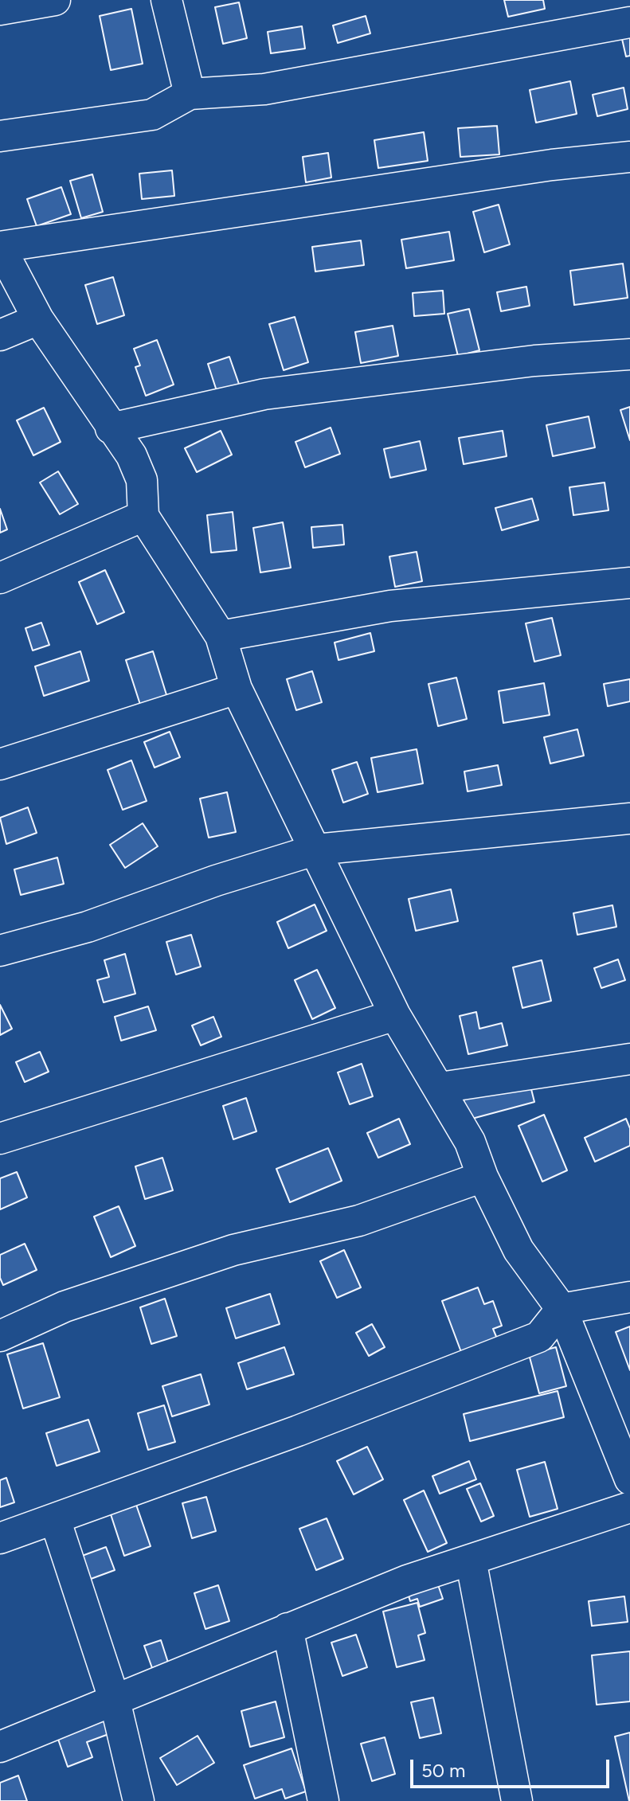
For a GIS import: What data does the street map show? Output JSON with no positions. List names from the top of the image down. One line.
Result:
{"scale_bar":"50 m"}
